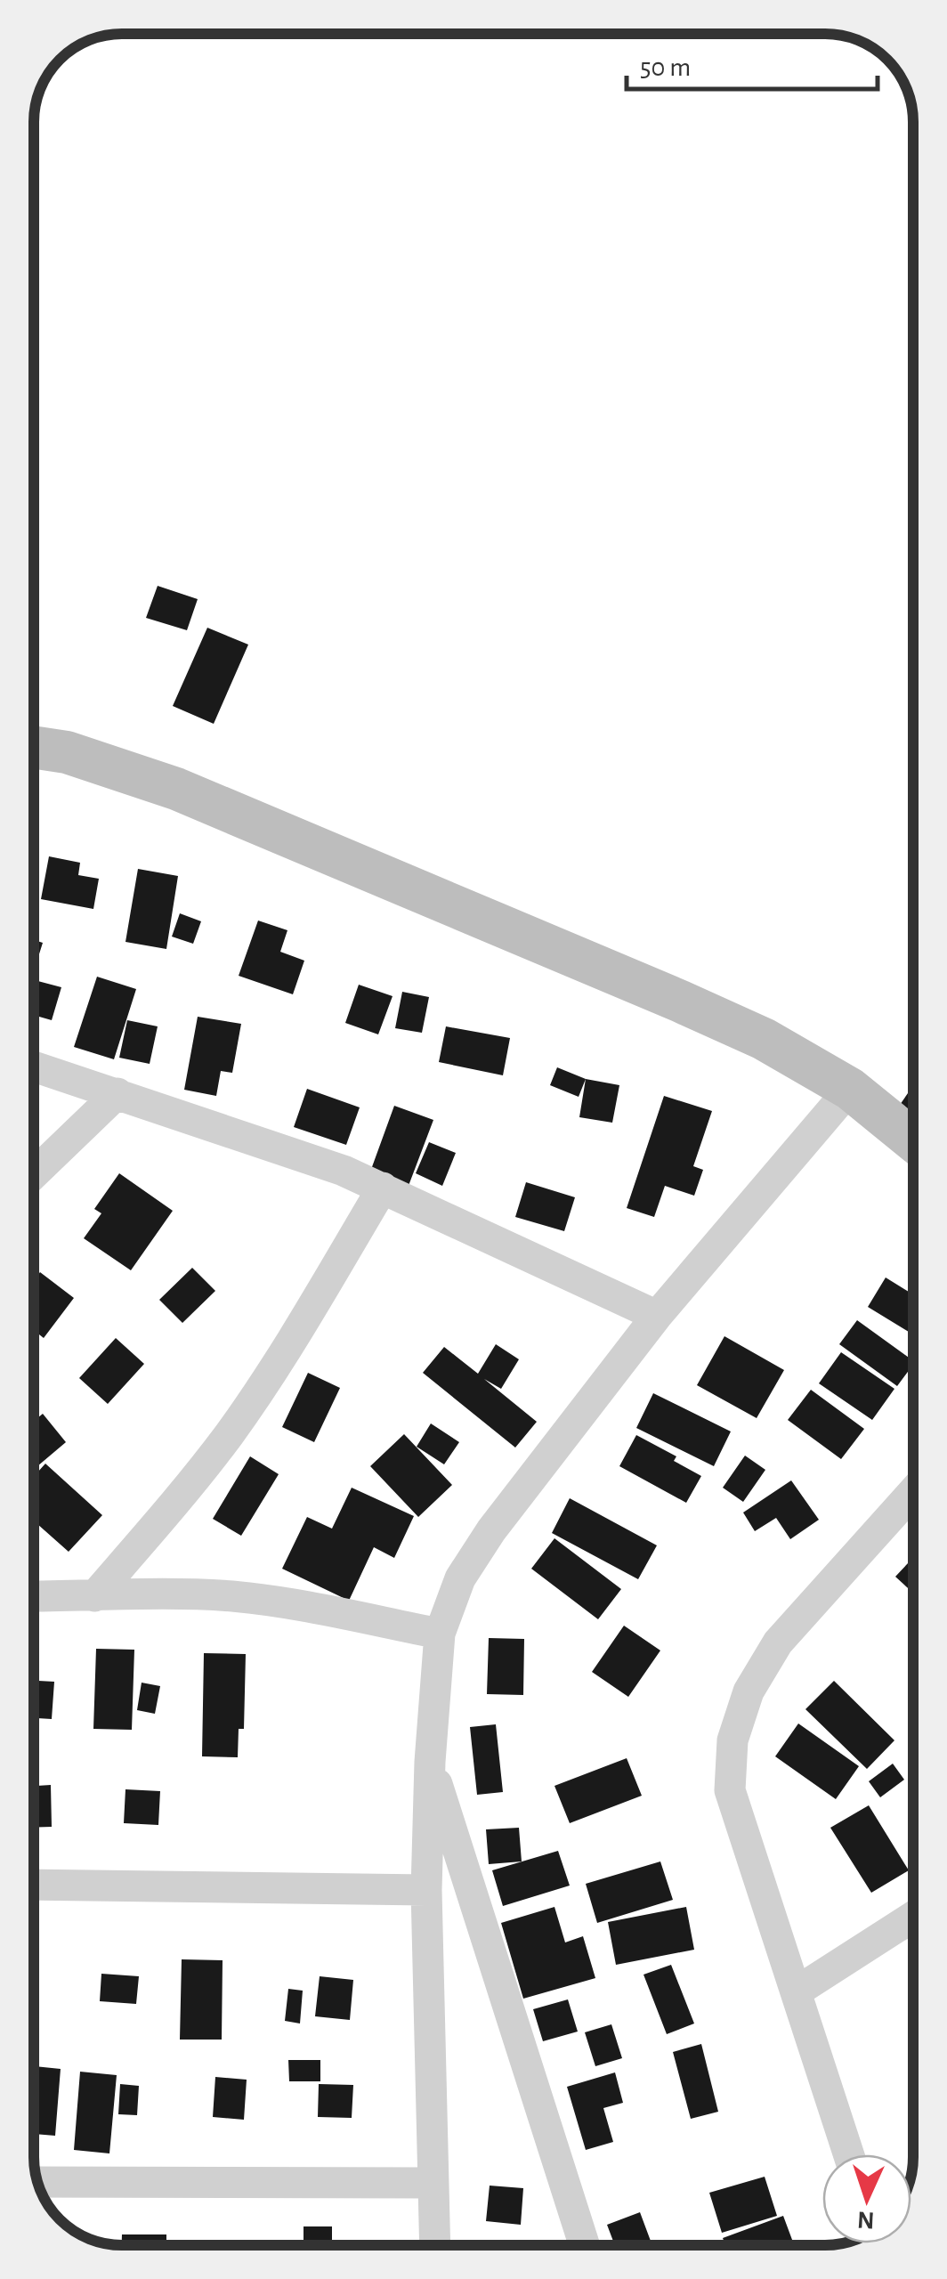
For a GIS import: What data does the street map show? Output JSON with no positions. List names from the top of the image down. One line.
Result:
{"scale_bar":"50 m","north":"bottom"}
